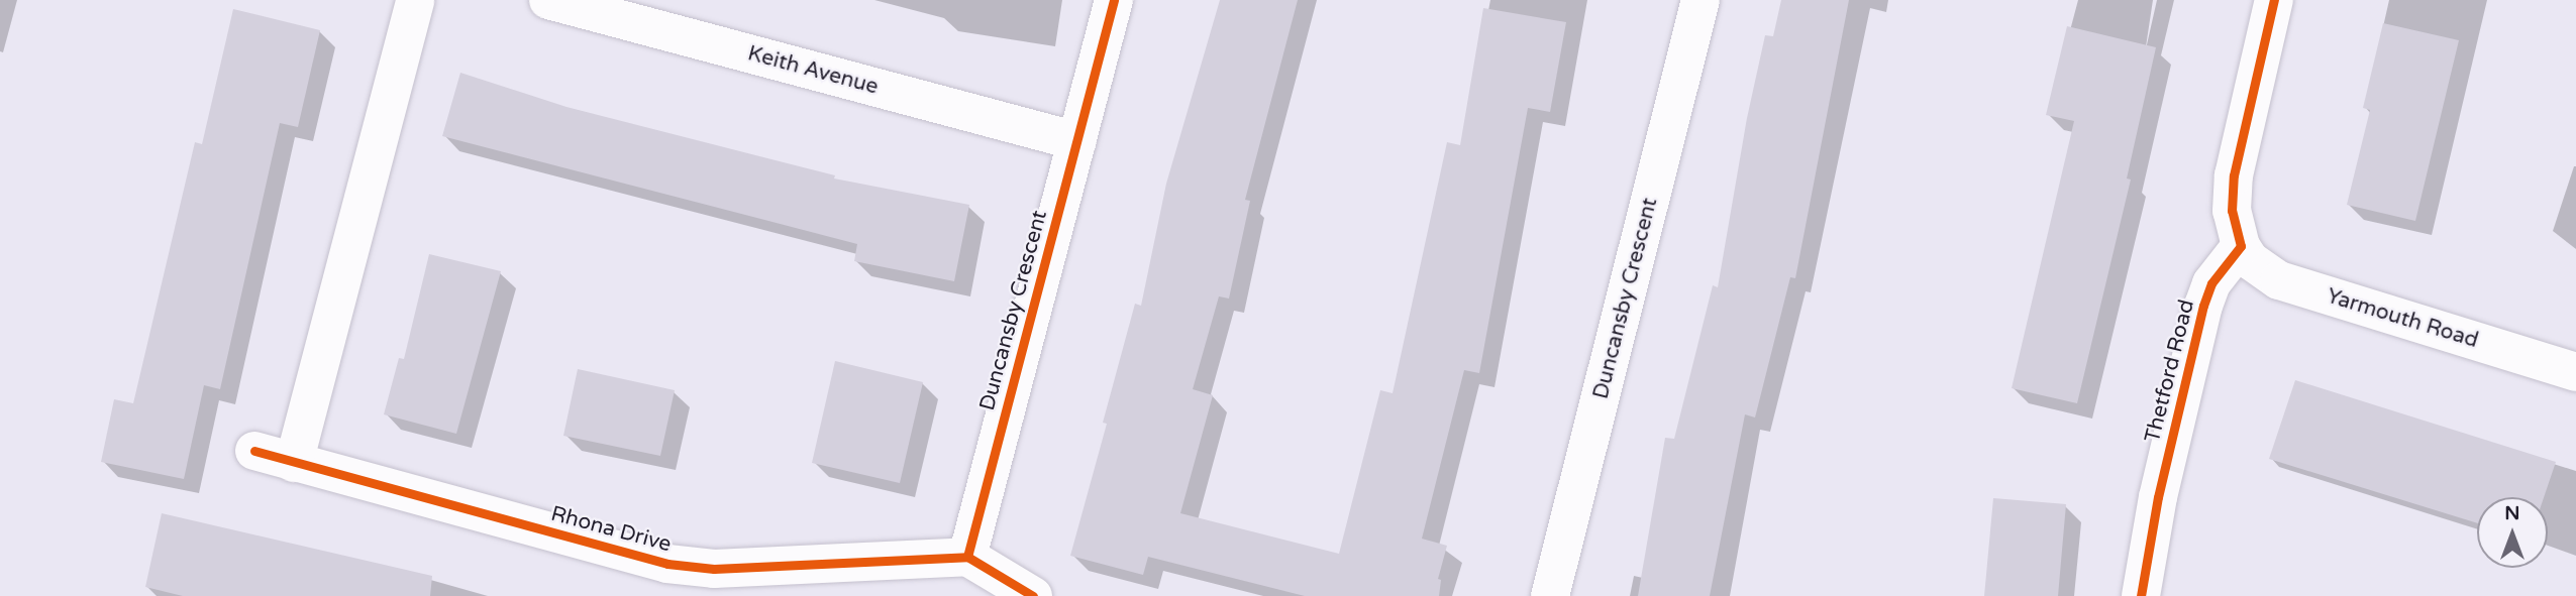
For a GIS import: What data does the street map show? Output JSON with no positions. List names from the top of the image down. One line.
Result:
{"streets":{"street":["Keith Avenue","Duncansby Crescent","Yarmouth Road","Thetford Road","Rhona Drive"]},"crossings":[["Keith Avenue","Duncansby Crescent"],["Duncansby Crescent","Rhona Drive"],["Yarmouth Road","Thetford Road"]],"north":"top"}
